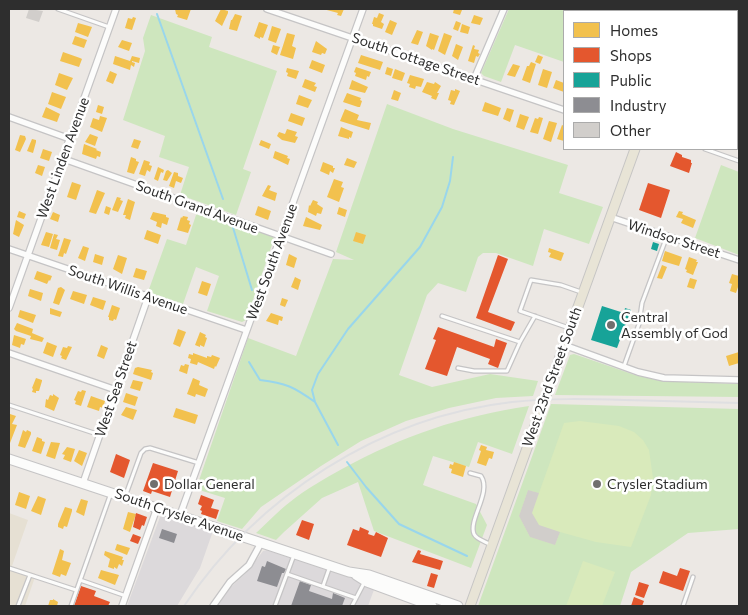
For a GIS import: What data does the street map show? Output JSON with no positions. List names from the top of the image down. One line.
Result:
{"streets":{"main road":["West 23rd Street South","South Crysler Avenue"],"street":["South Cottage Street","West Linden Avenue","South Grand Avenue","Windsor Street","West South Avenue","South Willis Avenue","West Sea Street"]},"crossings":[["South Cottage Street","West South Avenue"],["West Linden Avenue","South Grand Avenue"],["West Linden Avenue","South Willis Avenue"],["South Grand Avenue","West South Avenue"],["Windsor Street","West 23rd Street South"],["West South Avenue","South Willis Avenue"],["West South Avenue","South Crysler Avenue"],["South Willis Avenue","West Sea Street"],["West Sea Street","South Crysler Avenue"]],"places":["Central Assembly of God","Dollar General","Crysler Stadium"],"legend":["Homes","Shops","Public","Industry","Other"]}
